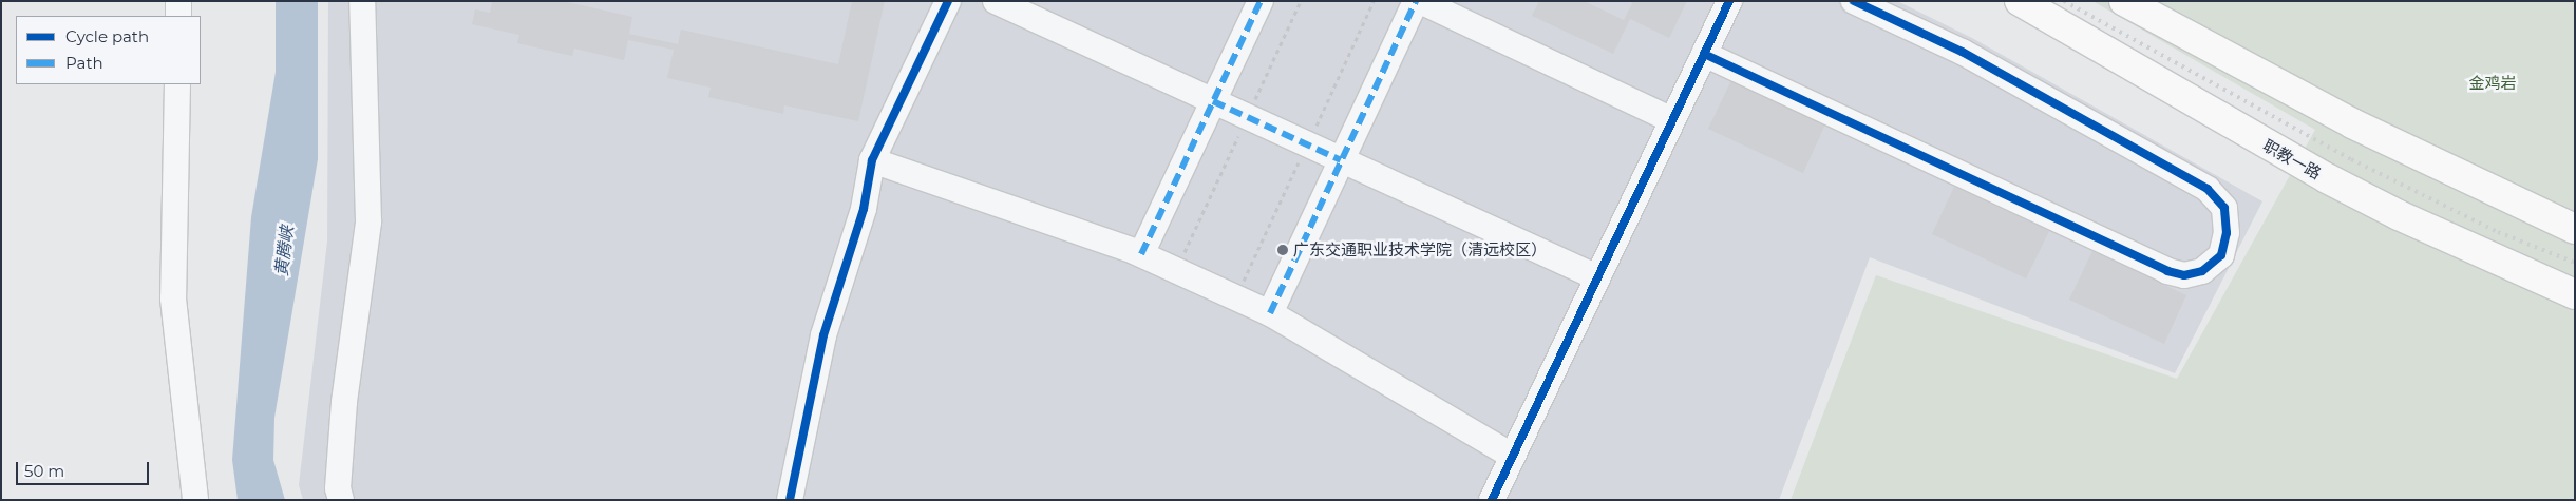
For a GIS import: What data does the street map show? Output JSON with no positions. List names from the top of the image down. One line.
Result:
{"streets":{"main road":["职教一路"]},"water":["黄腾峡"],"parks":["金鸡岩"],"places":["广东交通职业技术学院（清远校区）"],"legend":["Cycle path","Path"],"scale_bar":"50 m"}
